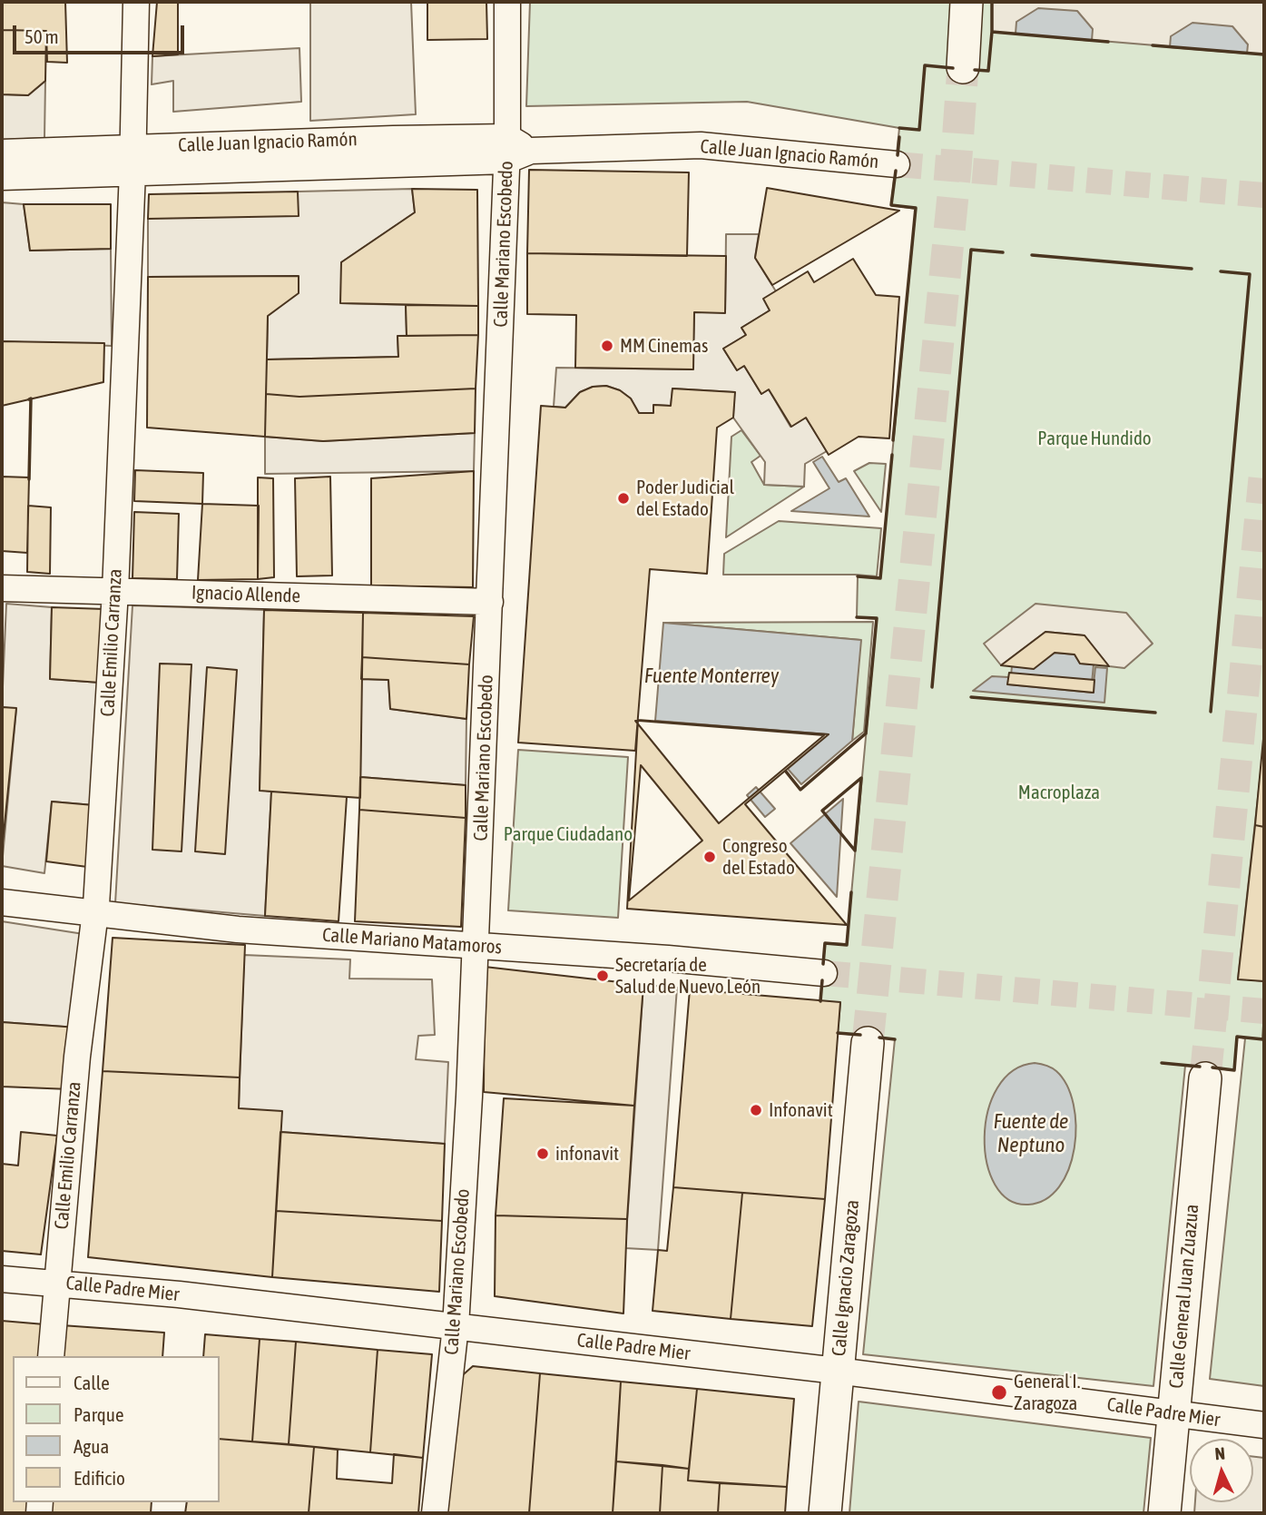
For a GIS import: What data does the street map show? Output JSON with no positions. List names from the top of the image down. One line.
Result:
{"streets":{"main road":["Calle Ignacio Zaragoza","Calle General Juan Zuazua"],"street":["Calle Juan Ignacio Ramón","Calle Mariano Escobedo","Ignacio Allende","Calle Emilio Carranza","Calle Mariano Matamoros","Calle Padre Mier"]},"crossings":[["Calle Juan Ignacio Ramón","Calle Mariano Escobedo"],["Calle Juan Ignacio Ramón","Calle Emilio Carranza"],["Calle Mariano Escobedo","Ignacio Allende"],["Calle Mariano Escobedo","Calle Mariano Matamoros"],["Calle Mariano Escobedo","Calle Padre Mier"],["Ignacio Allende","Calle Emilio Carranza"],["Calle Emilio Carranza","Calle Mariano Matamoros"],["Calle Emilio Carranza","Calle Padre Mier"],["Calle Ignacio Zaragoza","Calle Padre Mier"],["Calle Padre Mier","Calle General Juan Zuazua"]],"water":["Fuente Monterrey","Fuente de Neptuno"],"parks":["Parque Hundido","Macroplaza","Parque Ciudadano"],"places":["MM Cinemas","Poder Judicial del Estado","Congreso del Estado","Secretaría de Salud de Nuevo León","Infonavit","infonavit","General I. Zaragoza"],"legend":["Calle","Parque","Agua","Edificio"],"scale_bar":"50 m","north":"top"}
